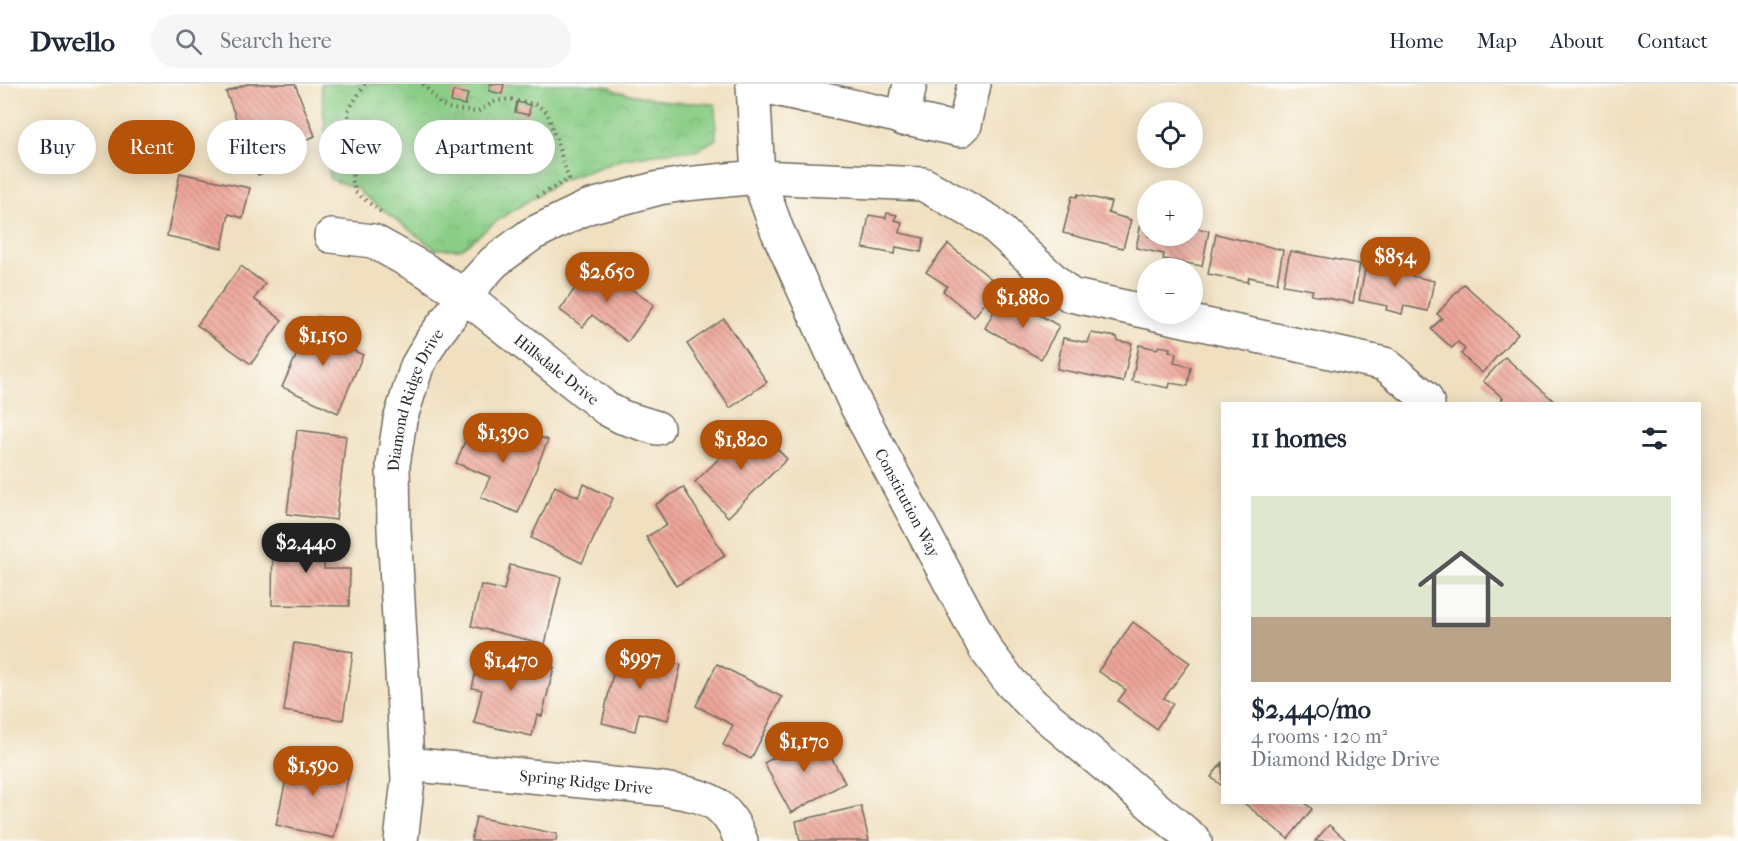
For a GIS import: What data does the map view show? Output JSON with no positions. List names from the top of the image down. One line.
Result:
{"streets":{"street":["Hillsdale Drive","Diamond Ridge Drive","Constitution Way","Spring Ridge Drive"]},"crossings":[["Hillsdale Drive","Diamond Ridge Drive"],["Diamond Ridge Drive","Constitution Way"],["Diamond Ridge Drive","Spring Ridge Drive"]],"page":{"header":"Dwello","search":"Search here","nav":["Home","Map","About","Contact"],"map_buttons":["+","−"],"chip":["Buy","Rent","Filters","New","Apartment"],"price":["$854","$2,650","$1,880","$1,150","$1,390","$1,820","$2,440","$997","$1,470","$1,170","$1,590"],"heading":"11 homes","list":[{"name":"$2,440/mo","note":"4 rooms · 120 m² · Diamond Ridge Drive"}]}}
